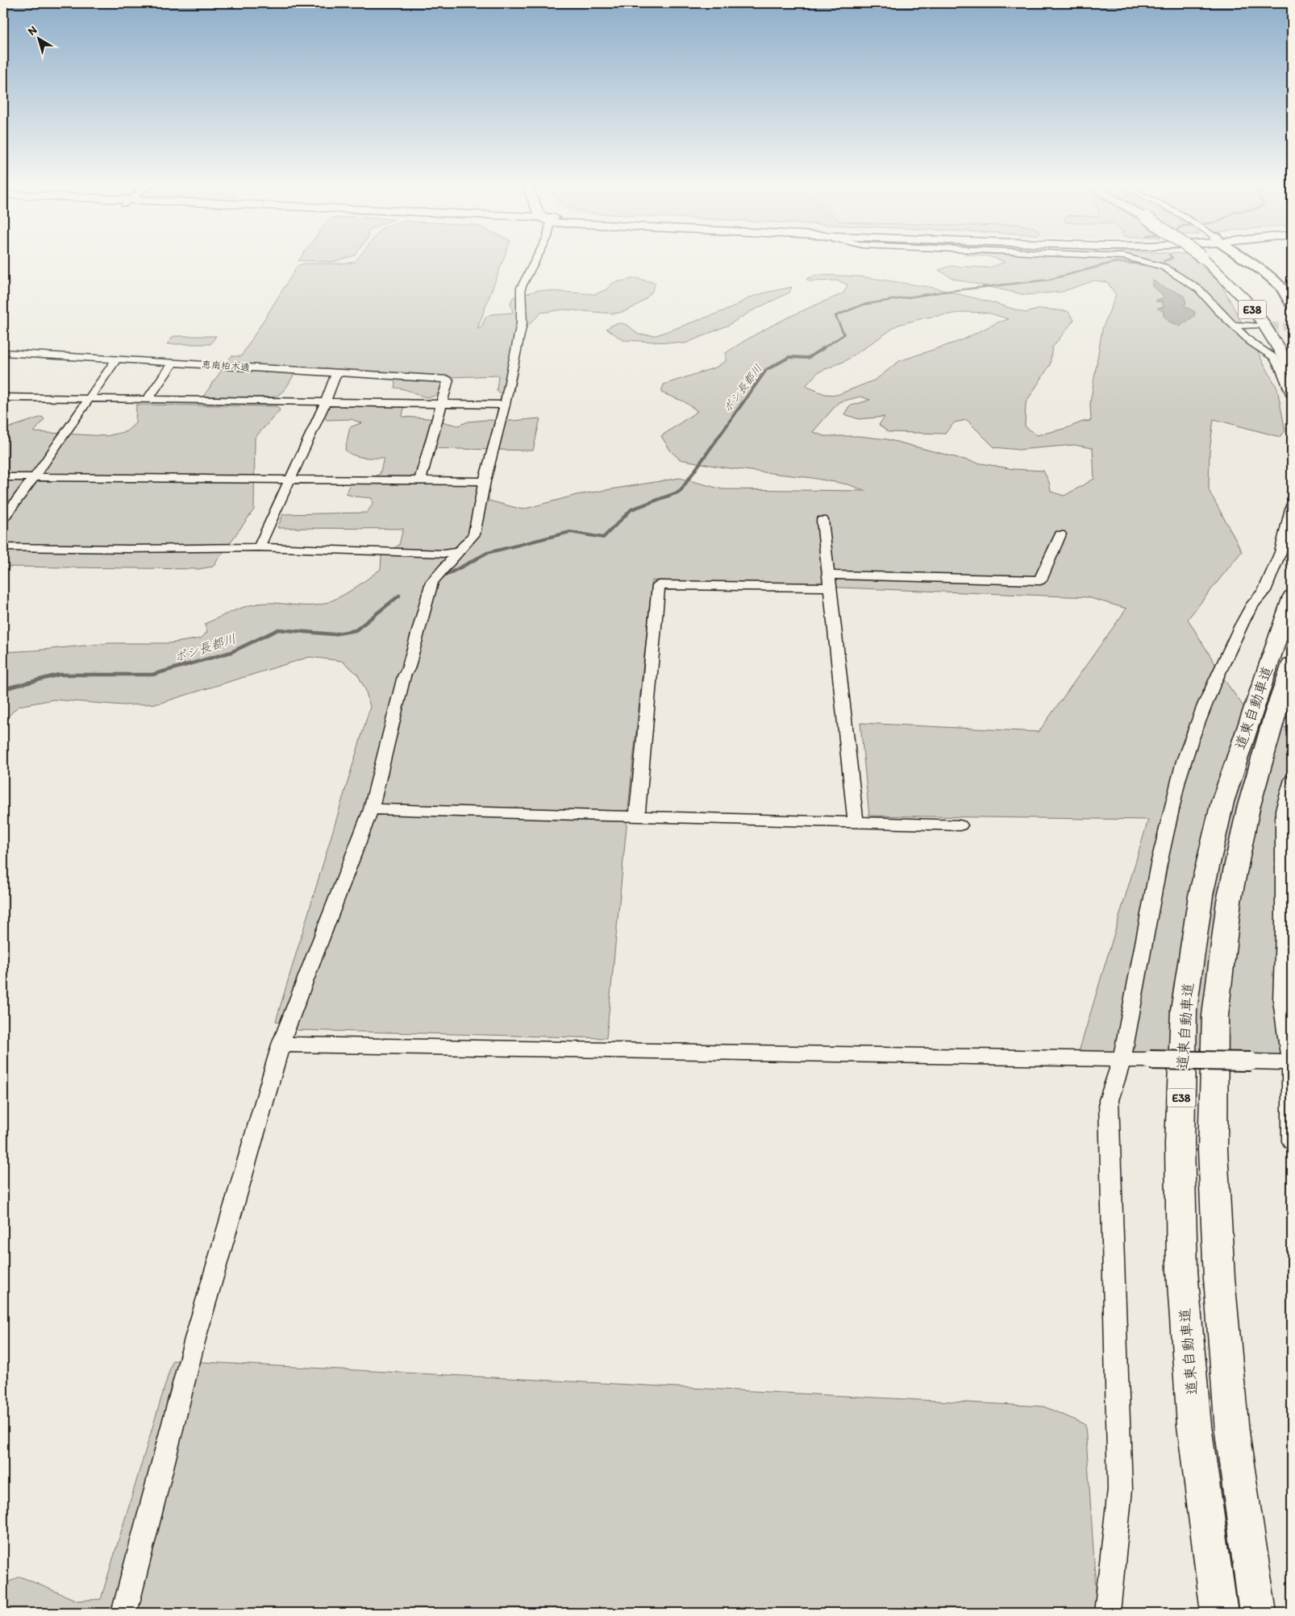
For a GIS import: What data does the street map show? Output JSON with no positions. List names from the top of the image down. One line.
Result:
{"streets":{"main road":["E38","道東自動車道"],"street":["恵南柏木通"]},"water":["ポシ長都川"],"north":"top left"}
